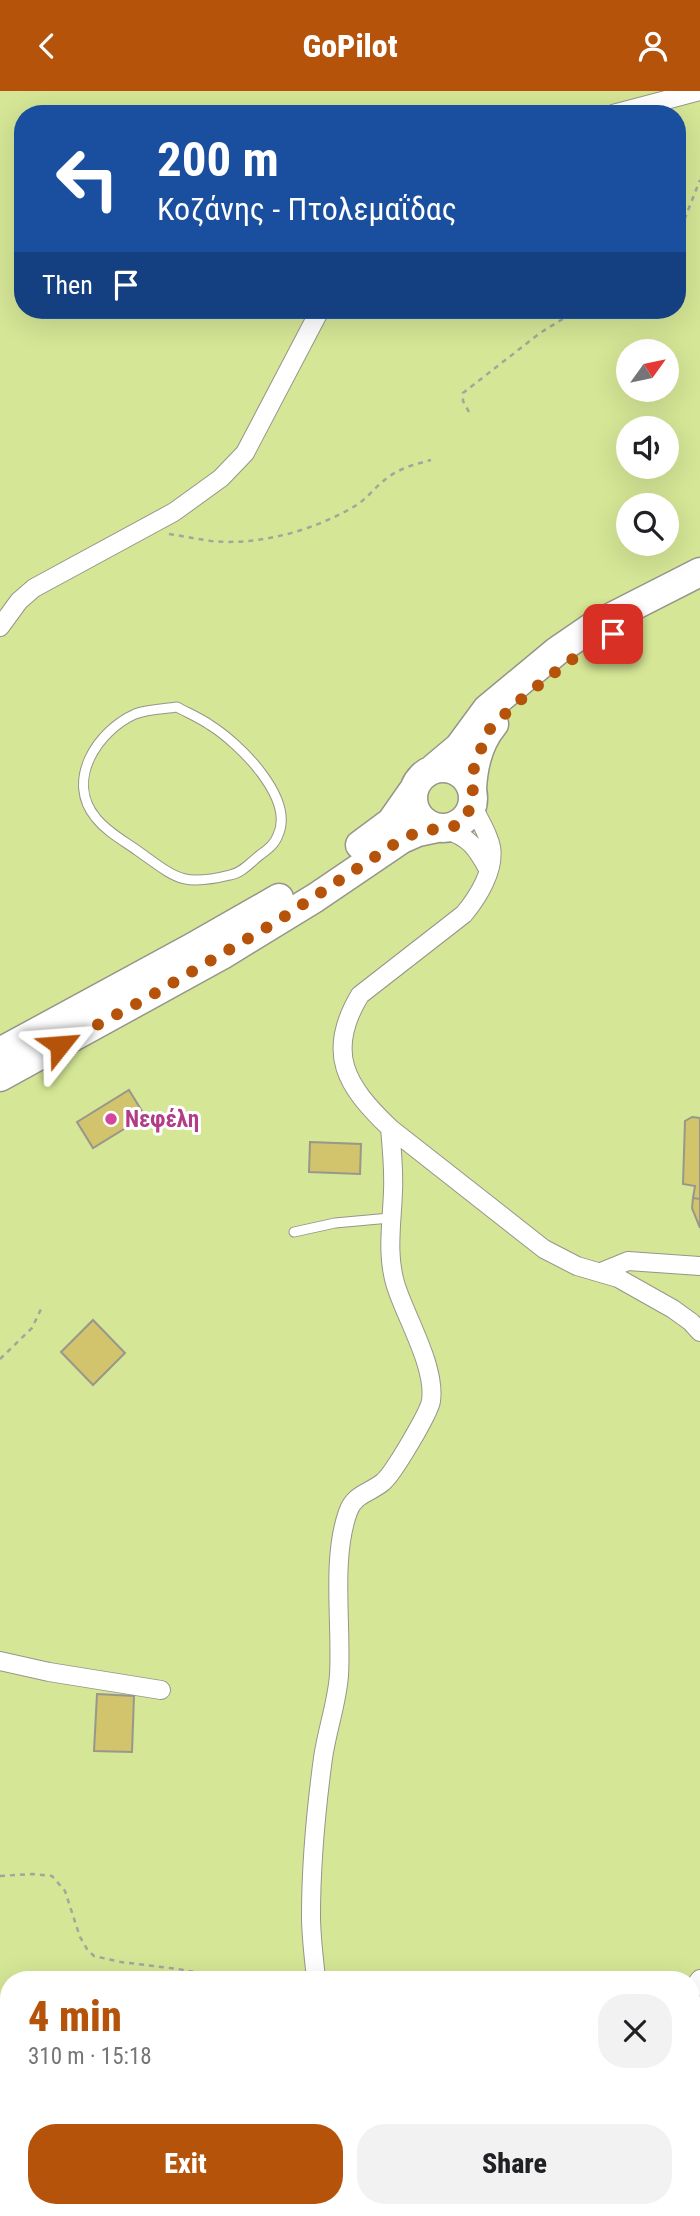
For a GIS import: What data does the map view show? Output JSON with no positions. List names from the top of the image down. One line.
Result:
{"places":["Νεφέλη"],"north":"top right","page":{"header":"GoPilot","turn":["200 m","Κοζάνης - Πτολεμαΐδας"],"then":"Then","heading":["4 min","310 m · 15:18"],"buttons":["Exit","Share"]}}
